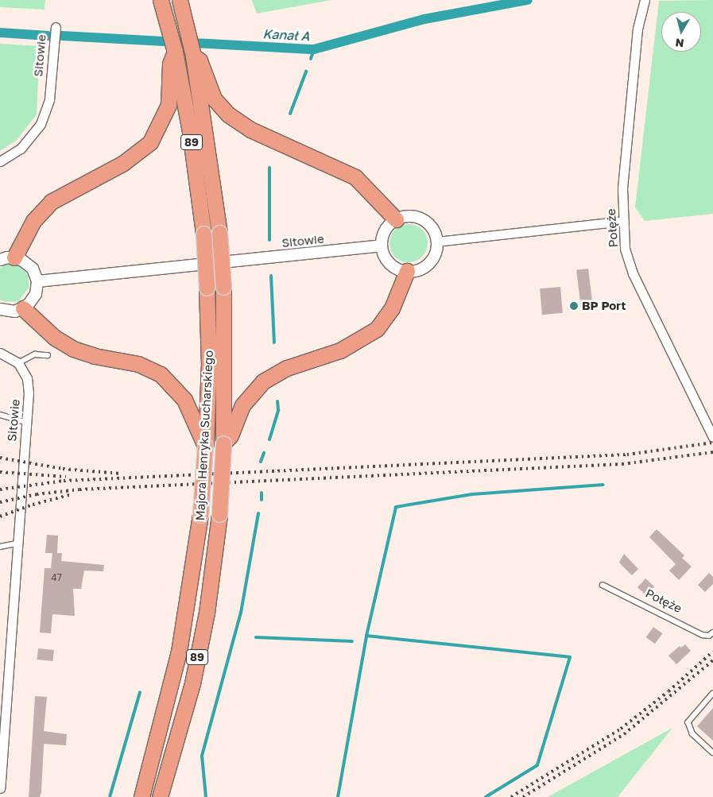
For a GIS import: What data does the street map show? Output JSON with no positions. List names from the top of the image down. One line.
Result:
{"streets":{"highway":["89","Majora Henryka Sucharskiego"],"street":["Sitowie","Połęże"]},"water":["Kanał A"],"places":["BP Port"],"house_numbers":["47"],"north":"bottom"}
